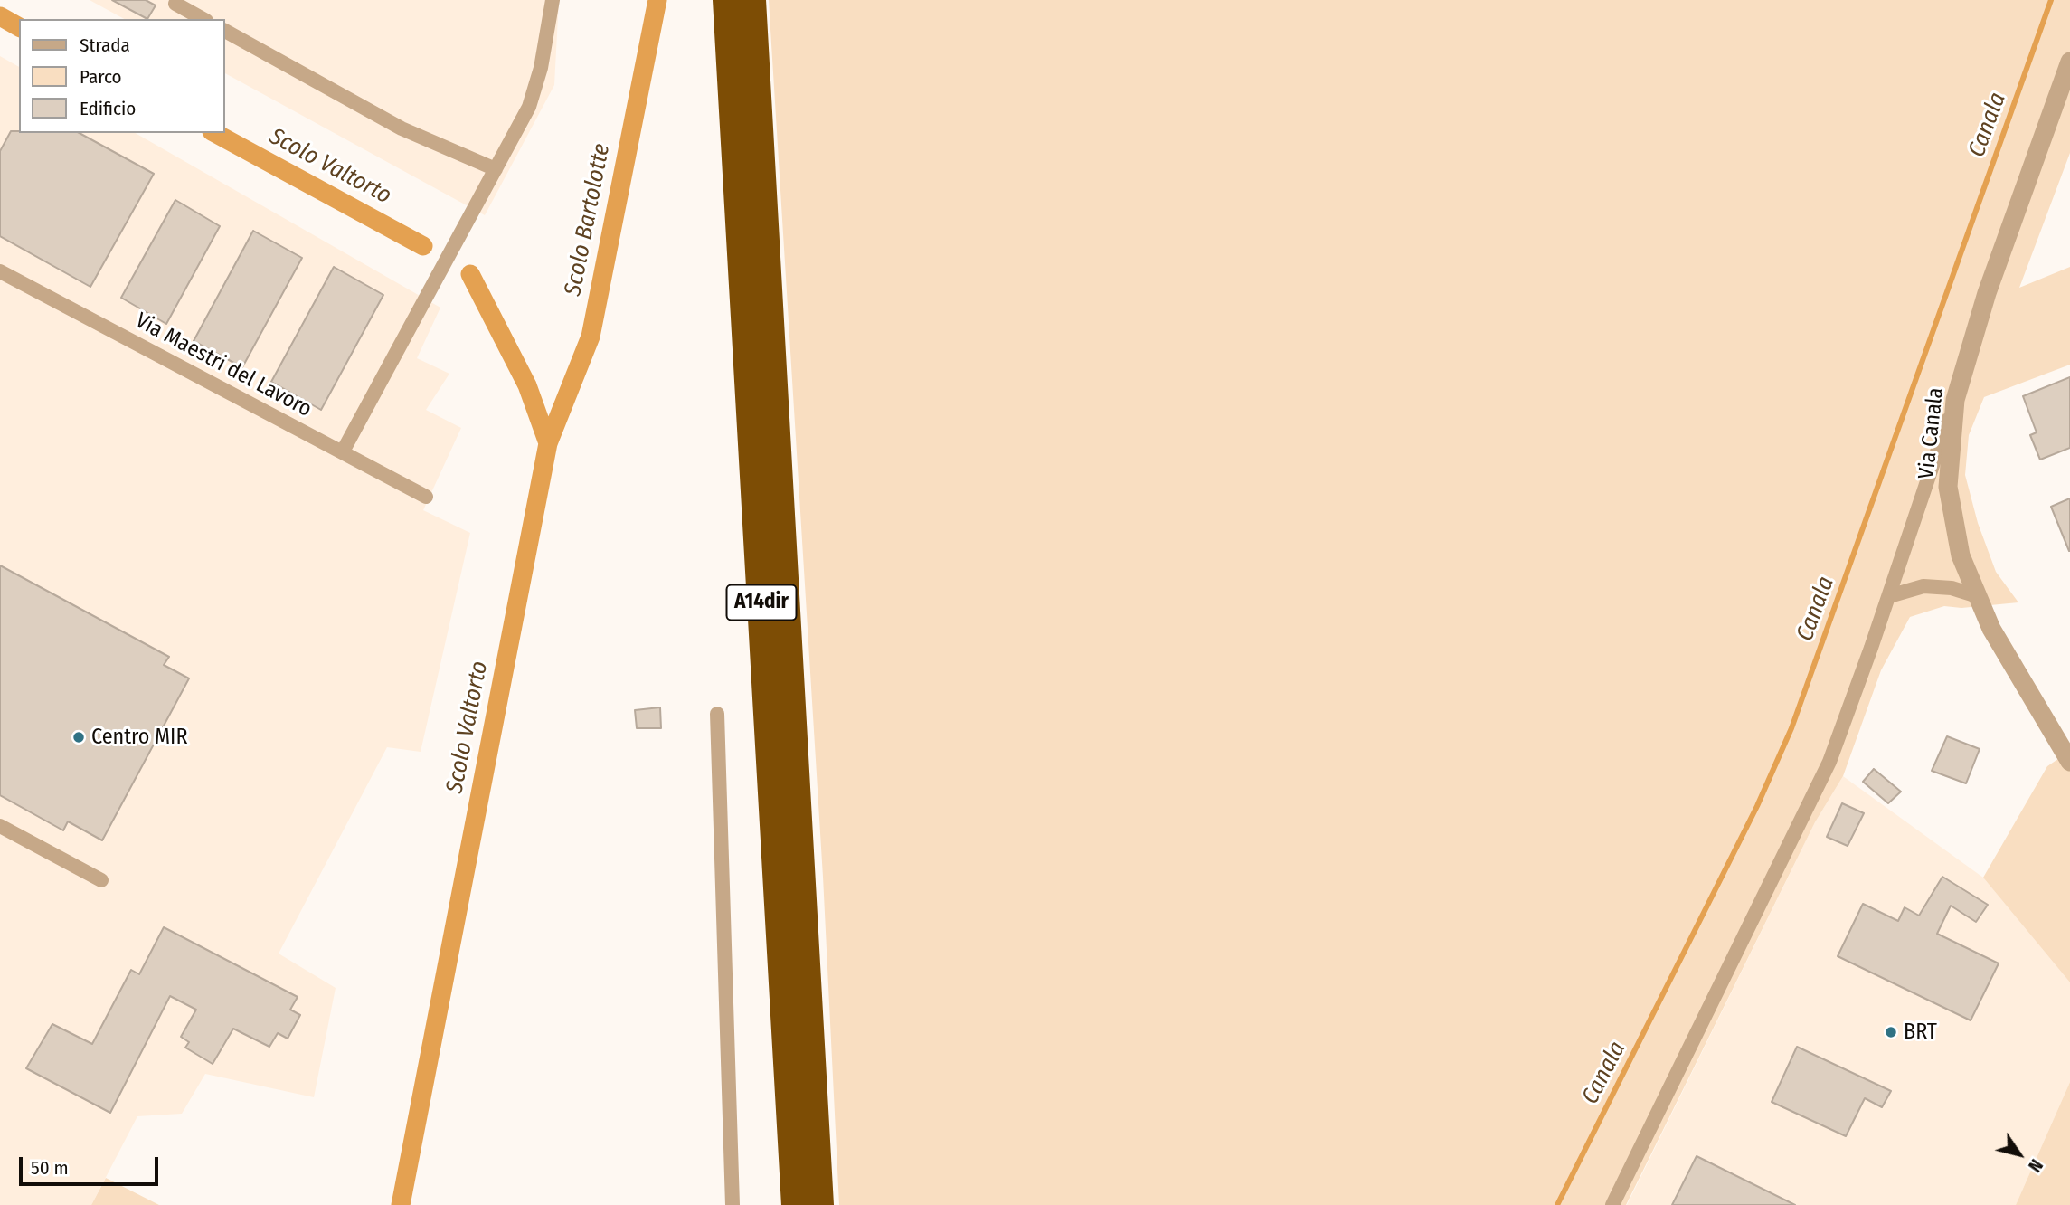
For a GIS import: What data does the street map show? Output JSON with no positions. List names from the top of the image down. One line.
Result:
{"streets":{"highway":["A14dir"],"street":["Via Maestri del Lavoro","Via Canala"]},"water":["Canala","Scolo Valtorto","Scolo Bartolotte"],"places":["Centro MIR","BRT"],"legend":["Strada","Parco","Edificio"],"scale_bar":"50 m","north":"bottom right"}
